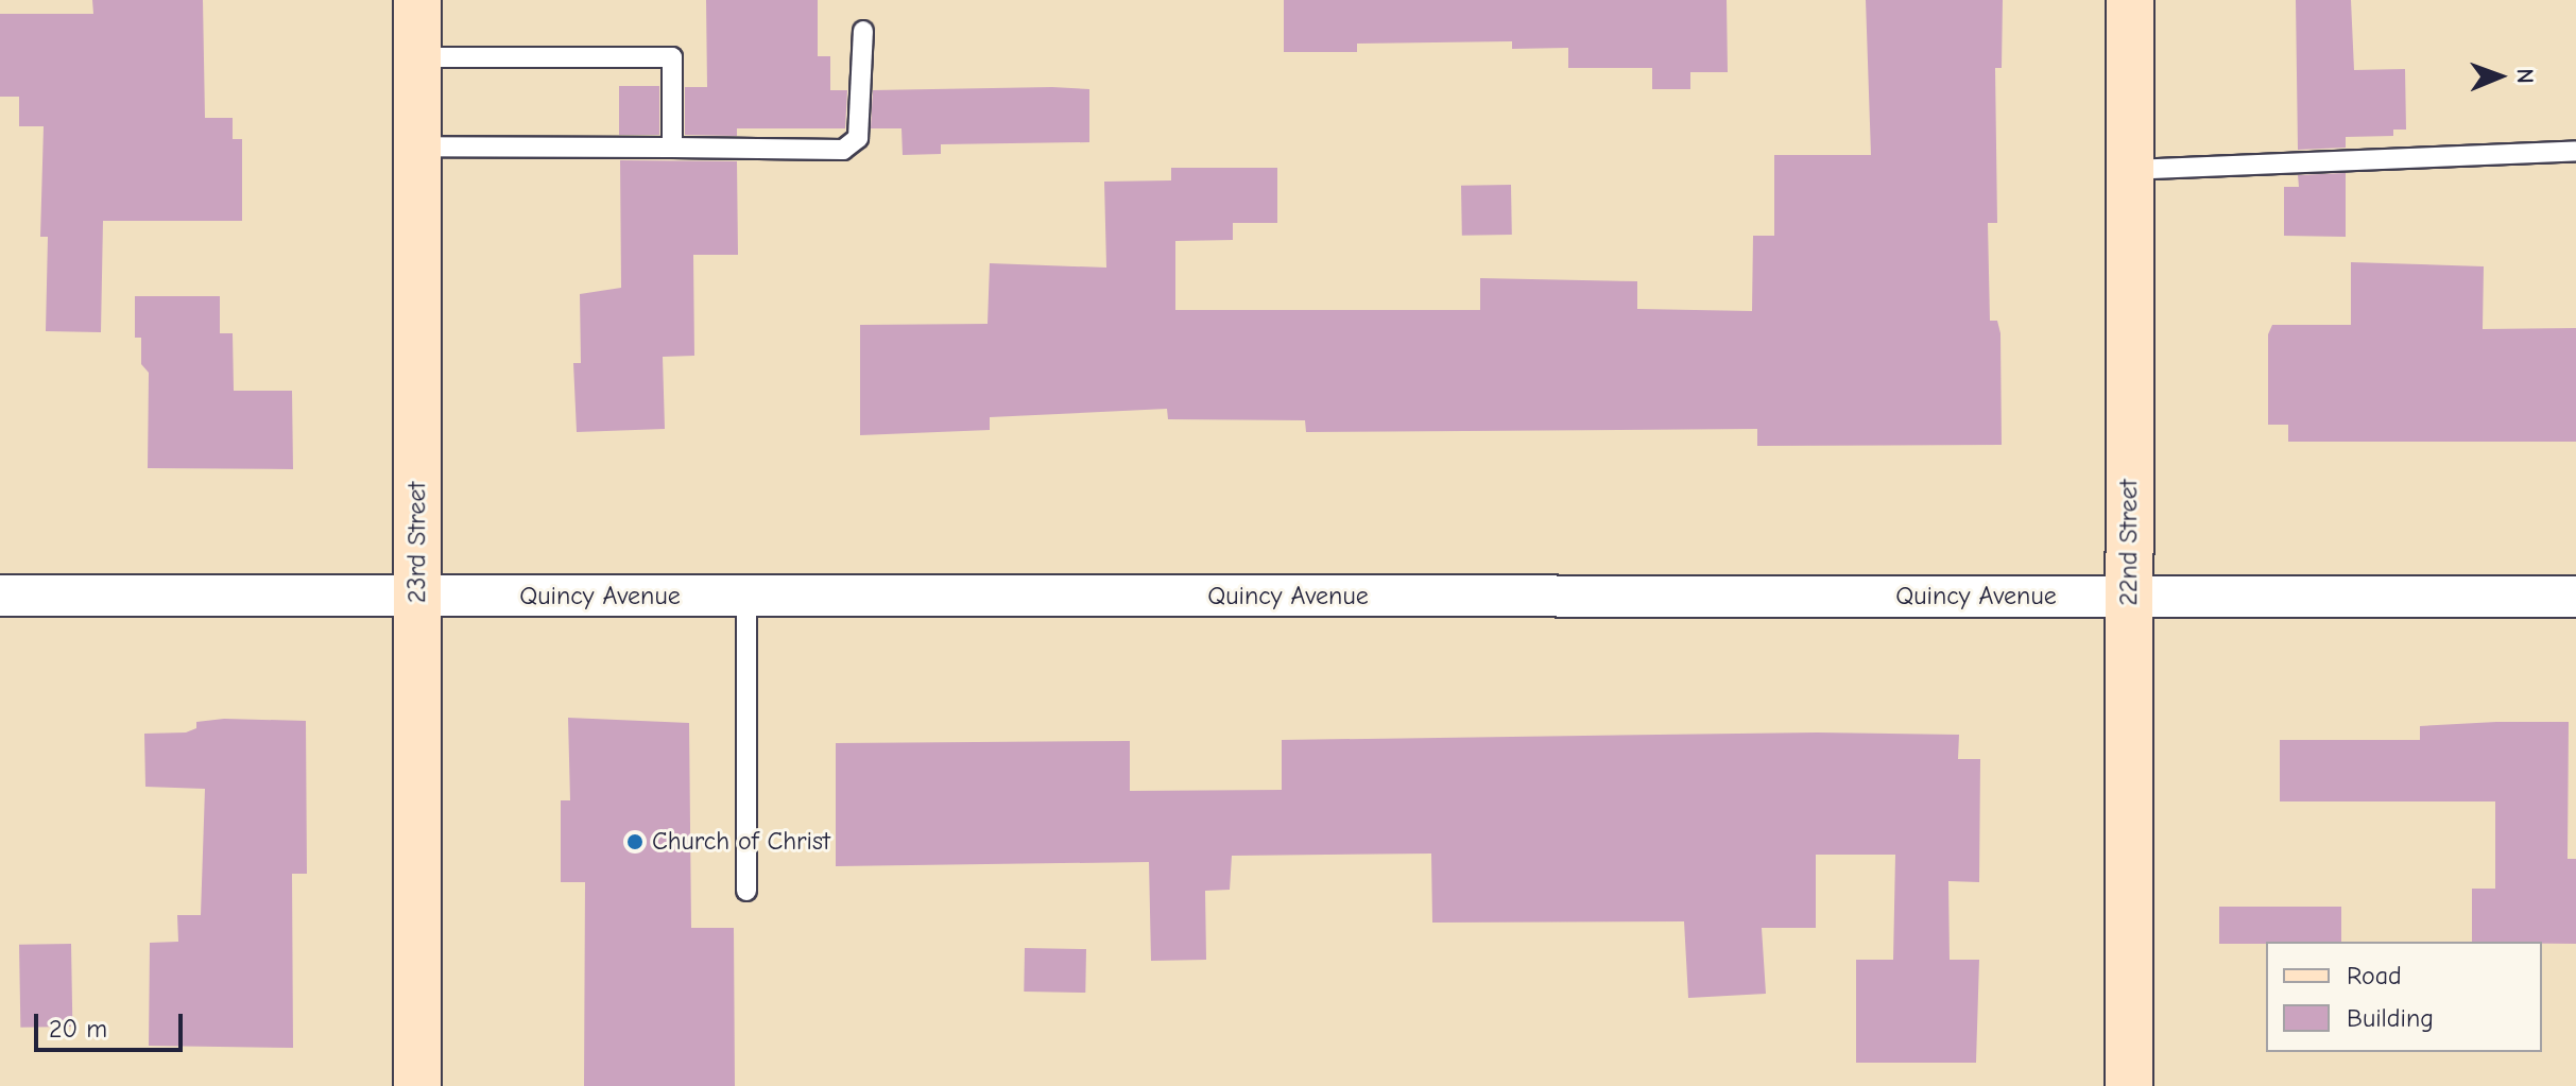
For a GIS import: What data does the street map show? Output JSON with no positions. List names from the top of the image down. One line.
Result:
{"streets":{"street":["23rd Street","22nd Street","Quincy Avenue"]},"crossings":[["23rd Street","Quincy Avenue"],["22nd Street","Quincy Avenue"]],"places":["Church of Christ"],"legend":["Road","Building"],"scale_bar":"20 m","north":"right"}
